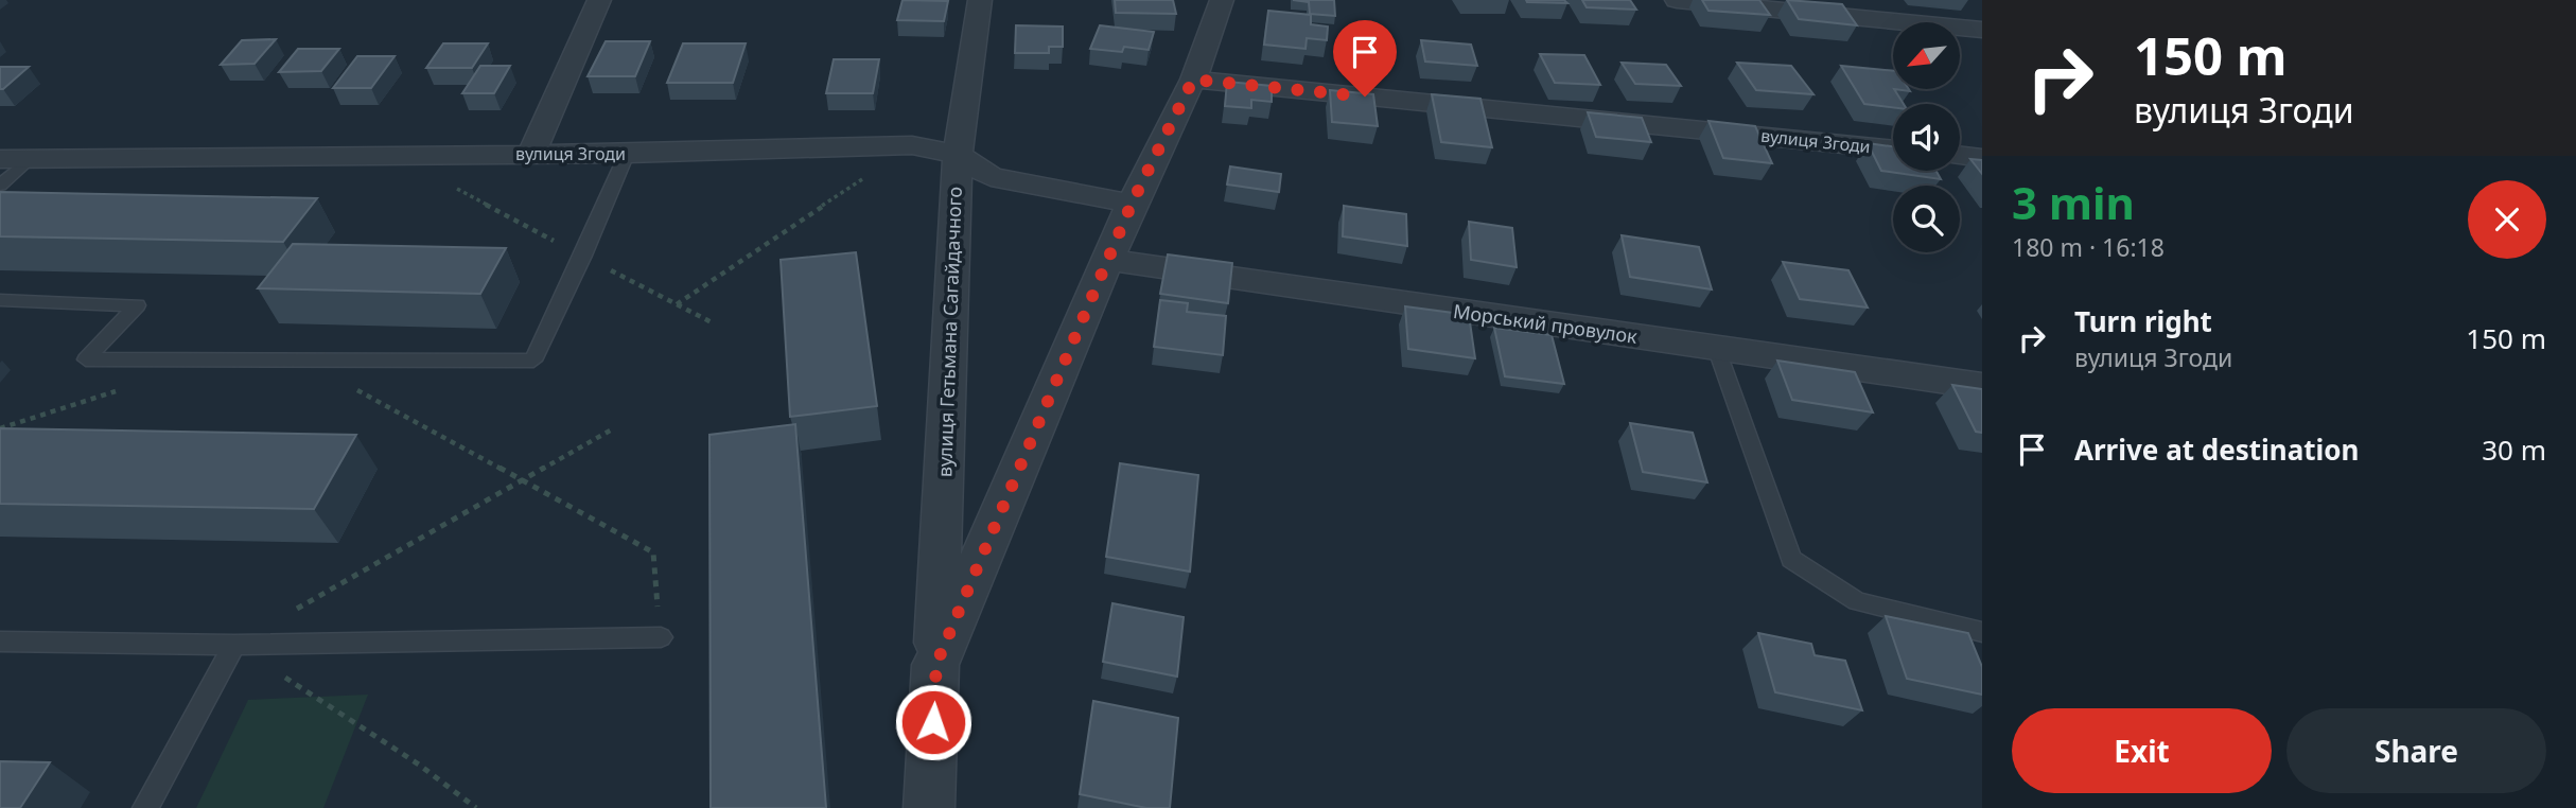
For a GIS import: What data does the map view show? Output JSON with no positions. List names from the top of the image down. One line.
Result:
{"streets":{"street":["вулиця Згоди","Морський провулок","вулиця Гетьмана Сагайдачного"]},"crossings":[["вулиця Згоди","вулиця Гетьмана Сагайдачного"]],"north":"bottom left","page":{"turn":["150 m","вулиця Згоди"],"heading":["3 min","180 m · 16:18"],"list":[{"name":"Turn right","note":"вулиця Згоди","value":"150 m"},{"name":"Arrive at destination","value":"30 m"}],"buttons":["Exit","Share"]}}
